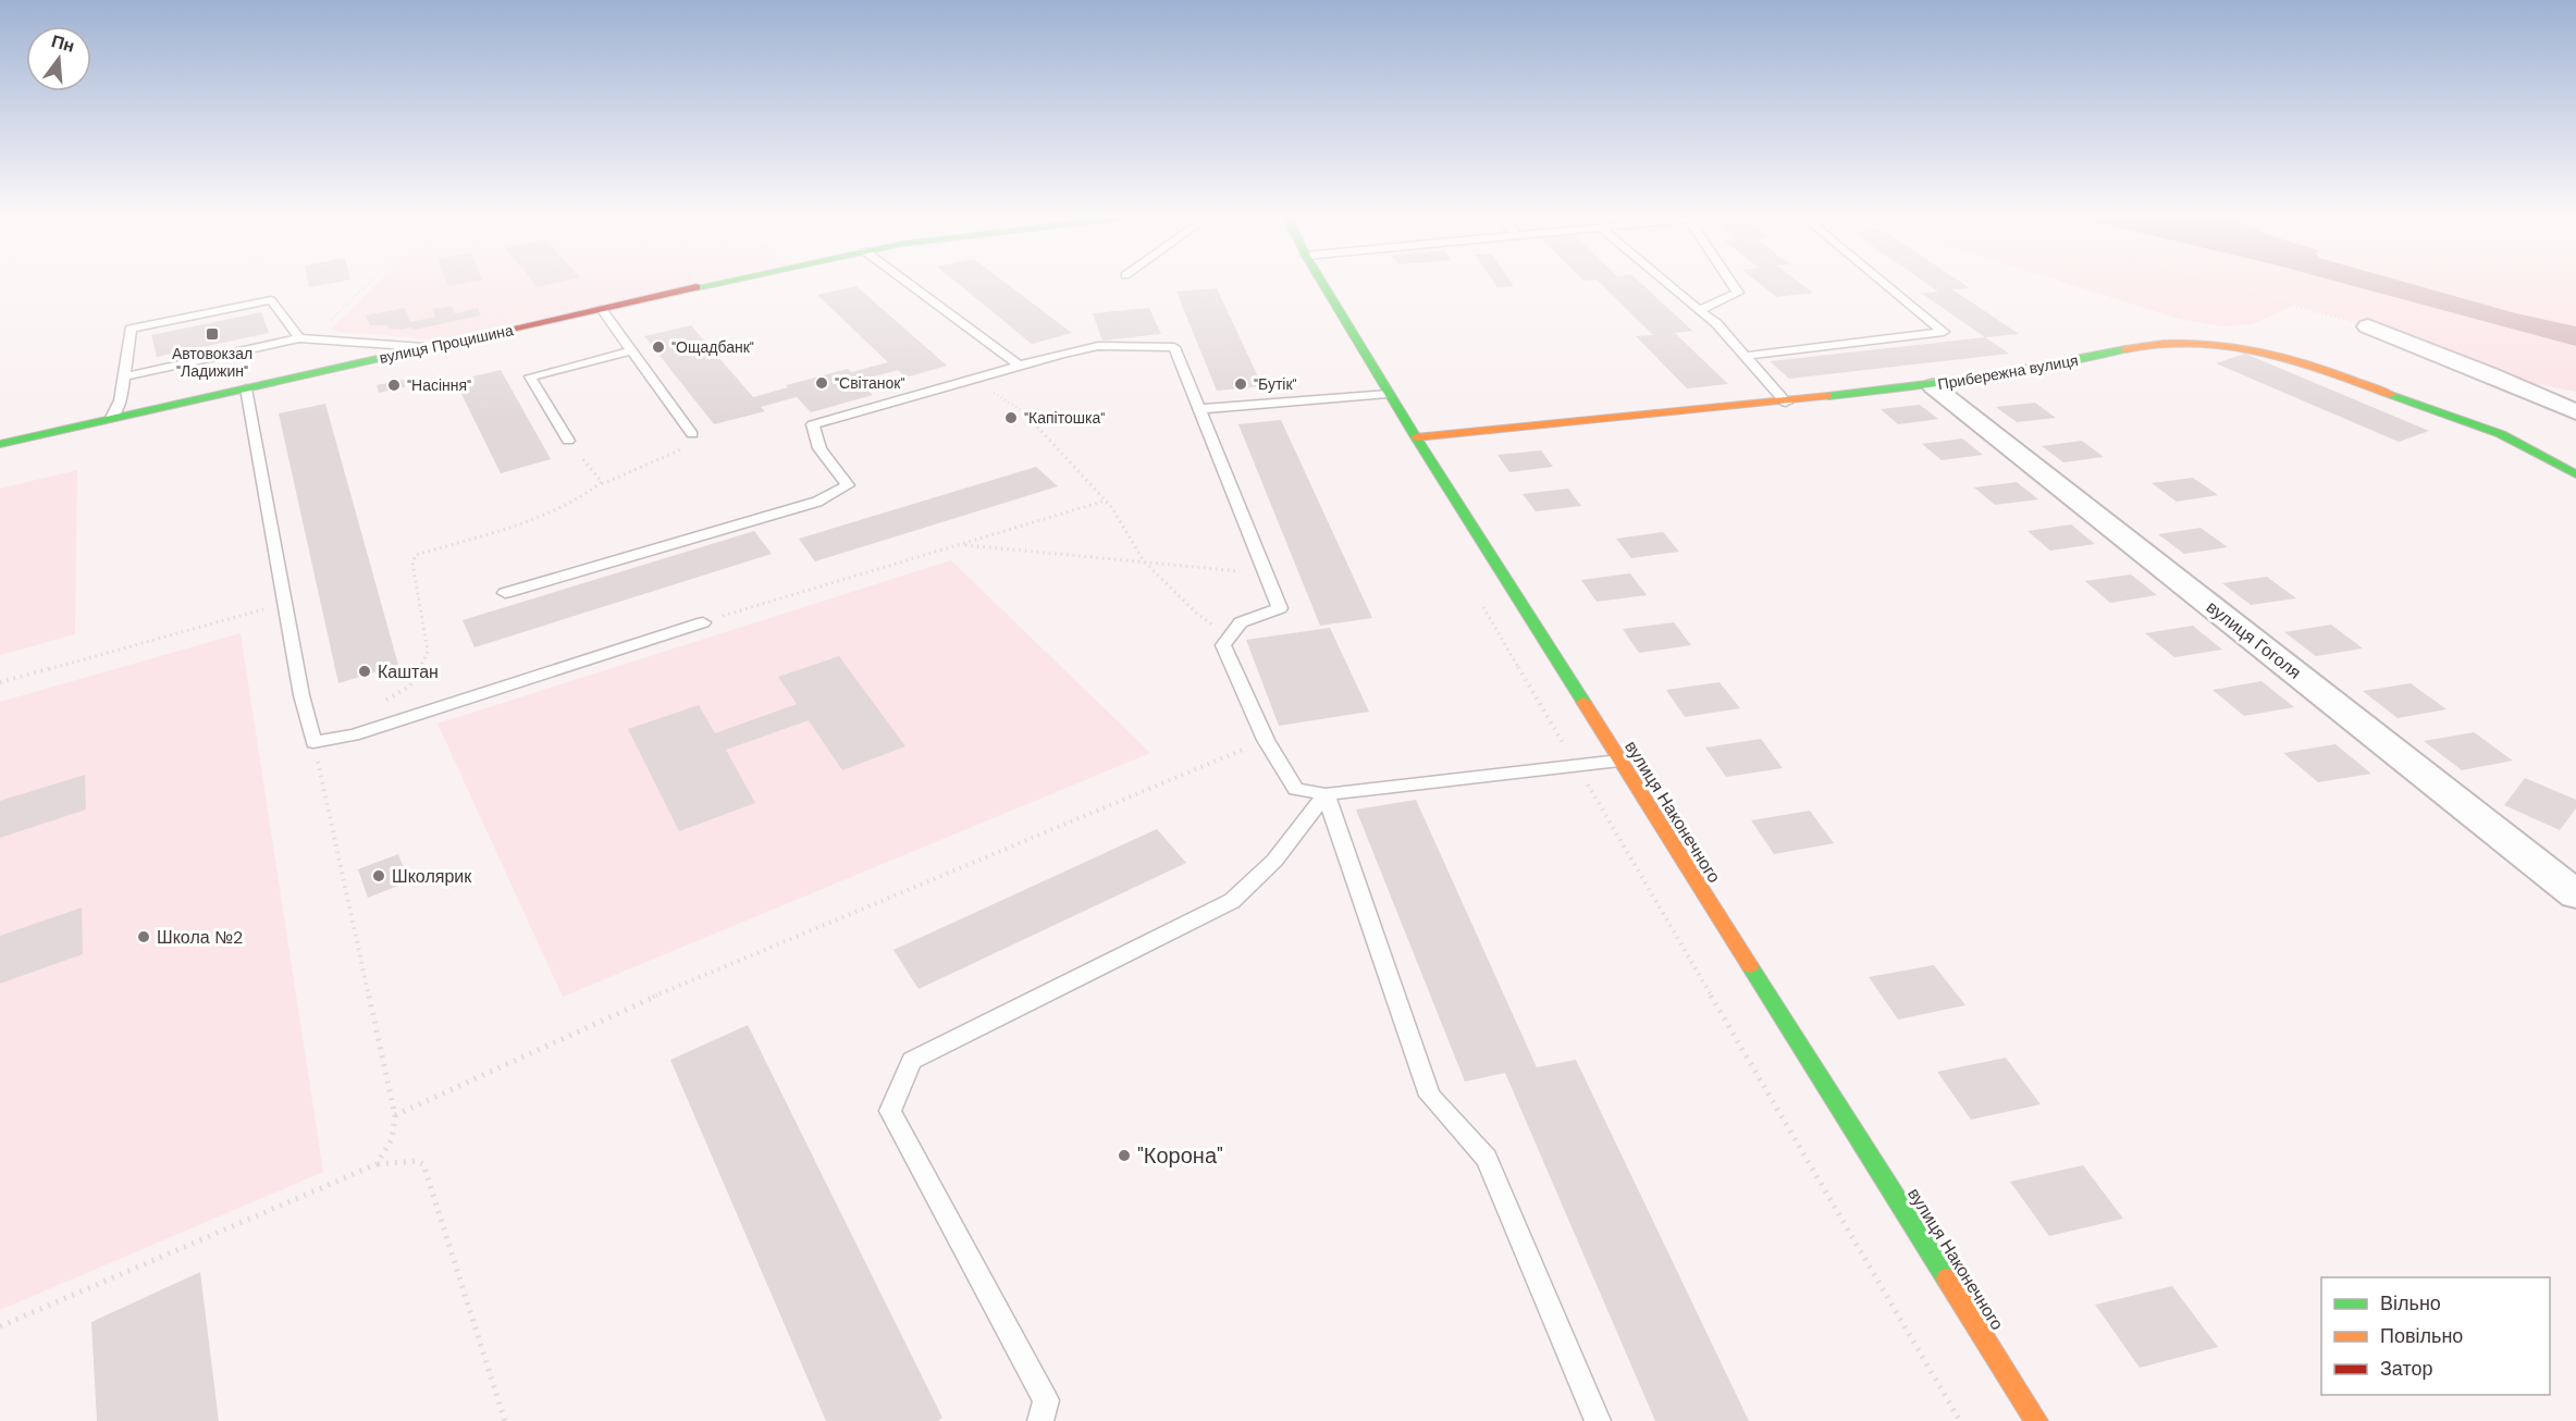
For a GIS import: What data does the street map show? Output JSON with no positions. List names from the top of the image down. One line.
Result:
{"streets":{"street":["вулиця Процишина","Прибережна вулиця","вулиця Гоголя","вулиця Наконечного"]},"crossings":[["Прибережна вулиця","вулиця Гоголя"],["Прибережна вулиця","вулиця Наконечного"]],"places":{"transit":["Автовокзал \"Ладижин\""],"other":["\"Ощадбанк\"","\"Світанок\"","\"Бутік\"","\"Насіння\"","\"Капітошка\"","Каштан","Школярик","Школа №2","\"Корона\""]},"legend":["Вільно","Повільно","Затор"],"north":"top"}
